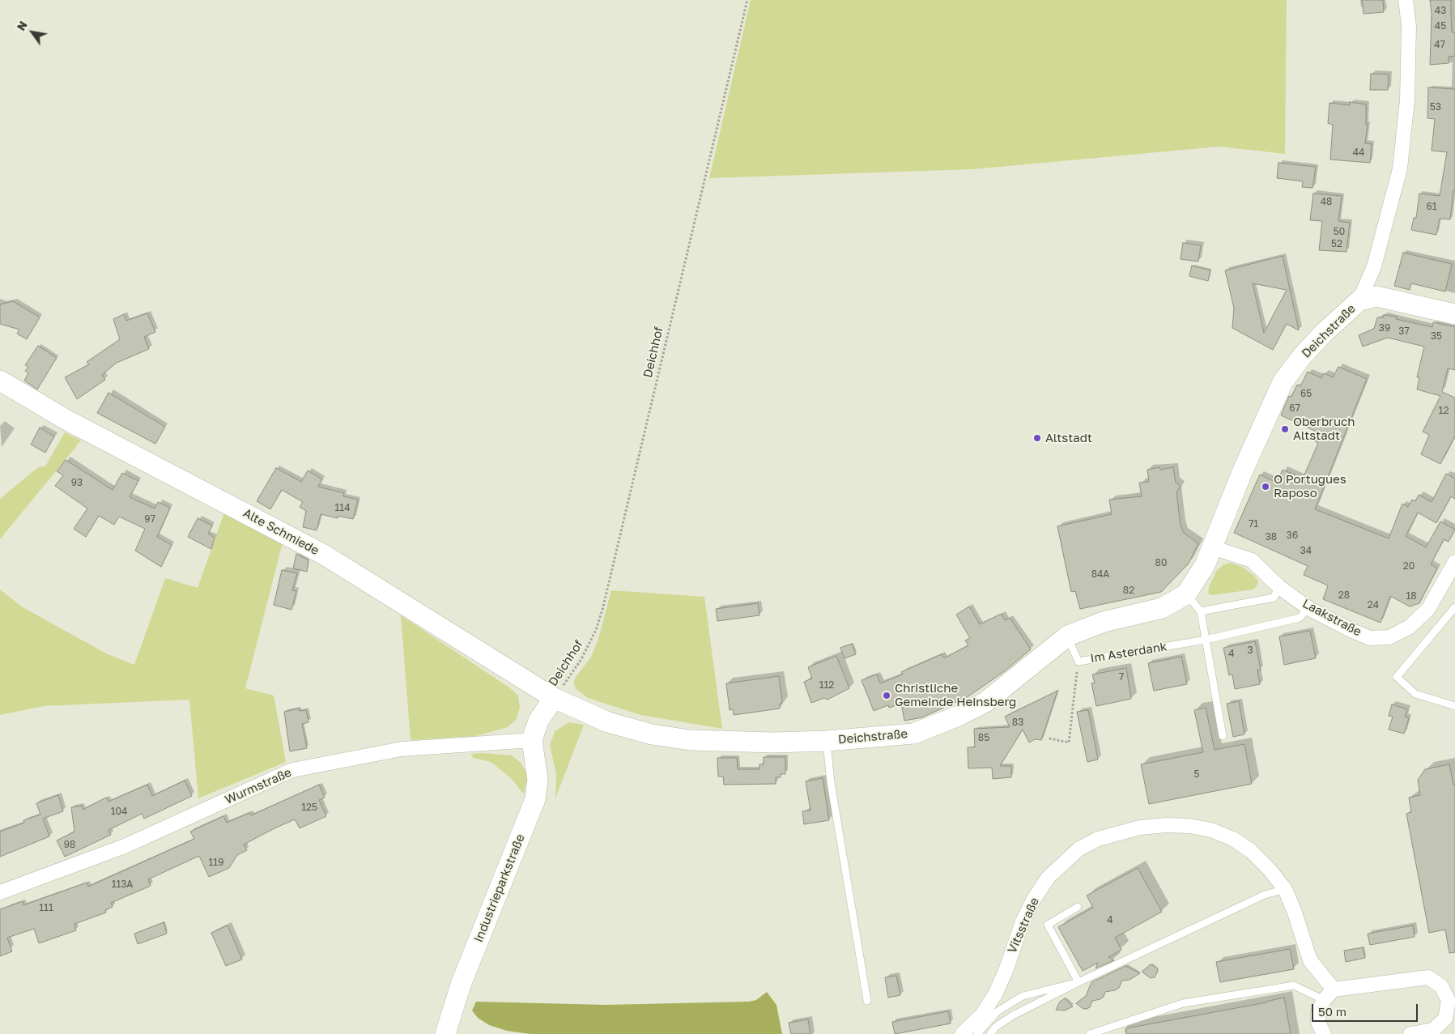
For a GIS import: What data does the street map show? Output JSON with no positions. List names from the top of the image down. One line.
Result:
{"streets":{"street":["Deichstraße","Alte Schmiede","Laakstraße","Wurmstraße","Industrieparkstraße","Vitsstraße"],"lane":["Im Asterdank"],"path":["Deichhof"]},"crossings":[["Deichstraße","Deichhof"],["Deichstraße","Alte Schmiede"],["Deichstraße","Laakstraße"],["Deichstraße","Im Asterdank"],["Deichhof","Alte Schmiede"],["Laakstraße","Im Asterdank"],["Wurmstraße","Industrieparkstraße"]],"places":["Oberbruch Altstadt","Altstadt","O Portugues Raposo","Christliche Gemeinde Heinsberg"],"house_numbers":["43","45","47","53","44","48","61","50","52","39","37","35","65","67","12","93","114","97","71","36","38","34","80","20","84A","82","28","18","24","3","4","7","112","83","85","5","125","104","98","119","113A","111","4"],"scale_bar":"50 m","north":"top left"}
